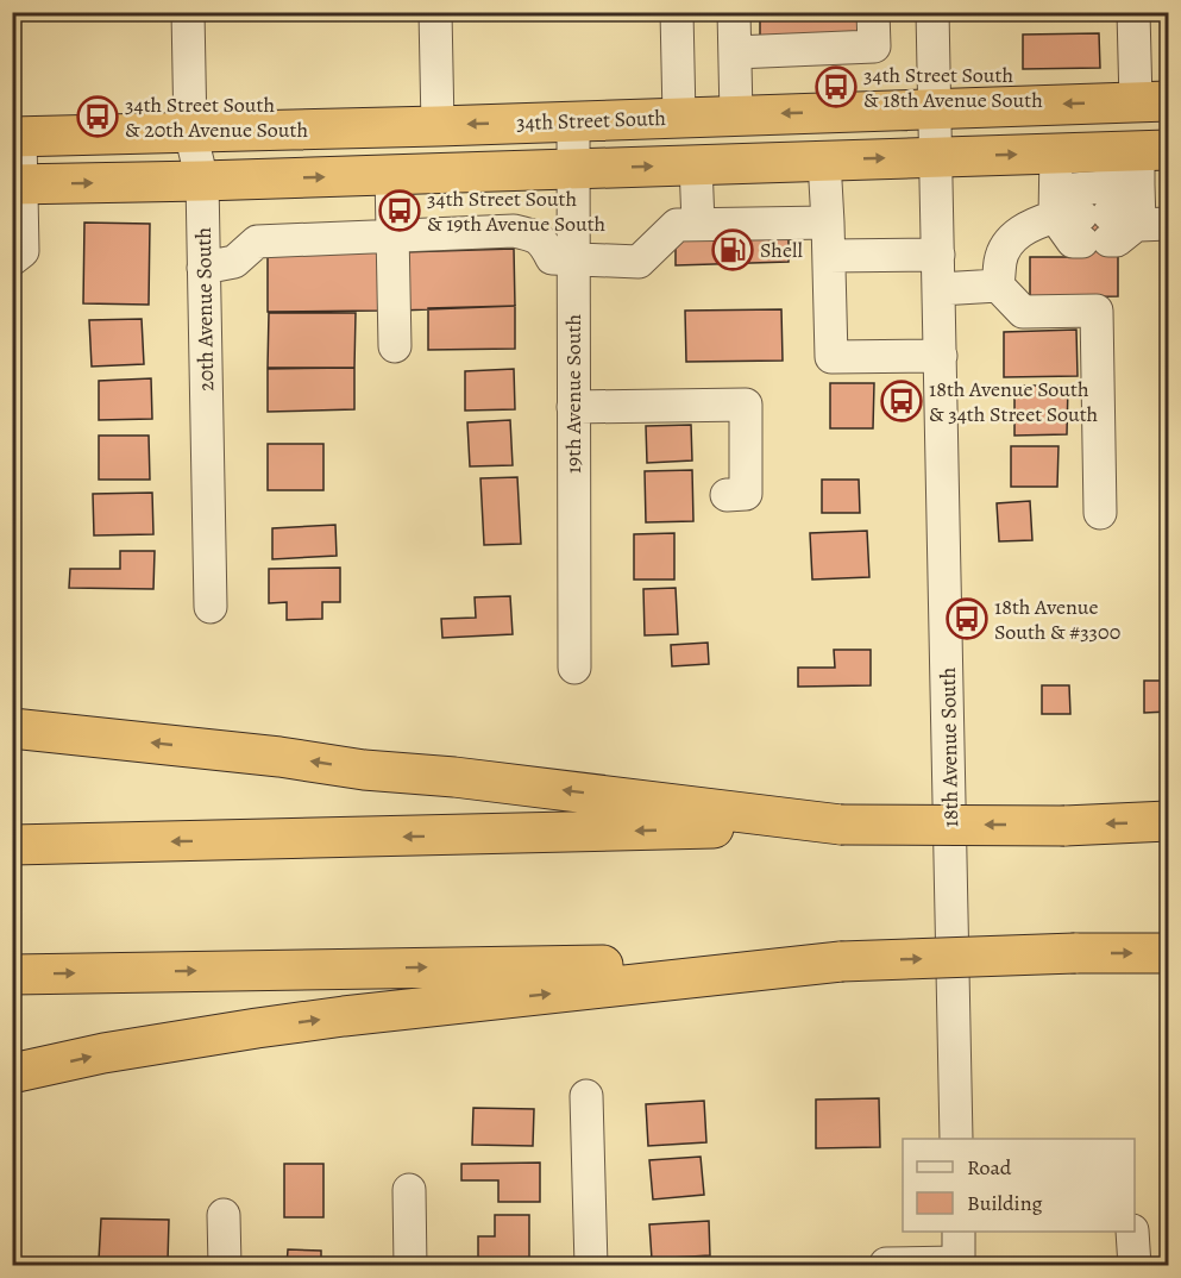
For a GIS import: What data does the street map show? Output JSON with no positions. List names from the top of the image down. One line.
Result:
{"streets":{"highway":["34th Street South"],"street":["20th Avenue South","19th Avenue South","18th Avenue South"]},"crossings":[["34th Street South","20th Avenue South"],["34th Street South","19th Avenue South"],["34th Street South","18th Avenue South"]],"places":{"bus stop":["34th Street South & 18th Avenue South","34th Street South & 20th Avenue South","34th Street South & 19th Avenue South","18th Avenue South & 34th Street South","18th Avenue South & #3300"],"fuel station":["Shell"]},"legend":["Road","Building"]}
